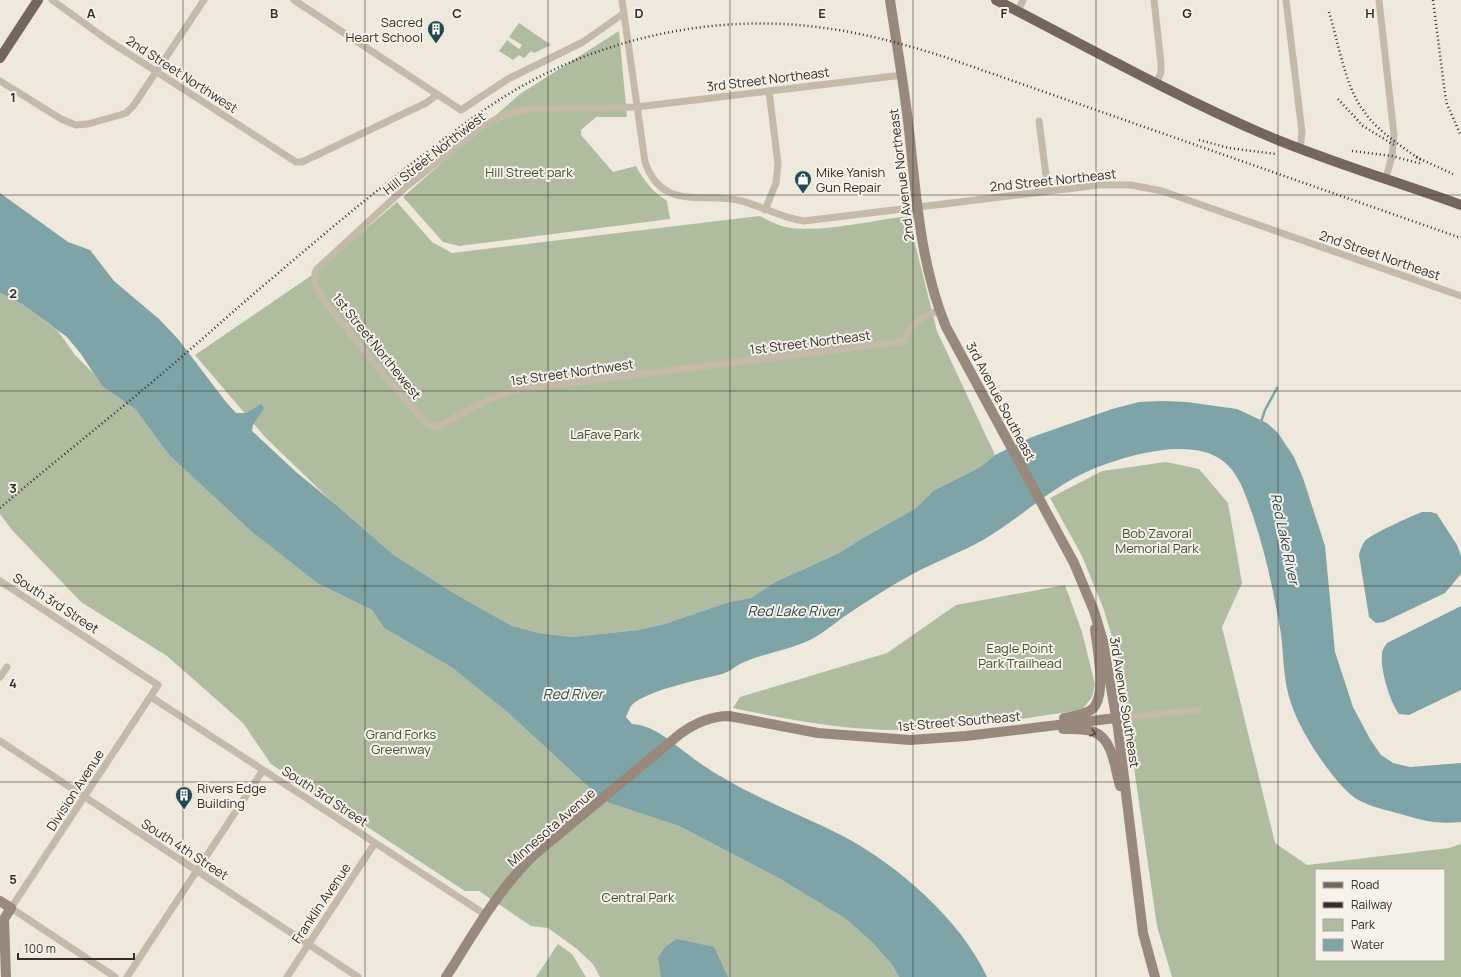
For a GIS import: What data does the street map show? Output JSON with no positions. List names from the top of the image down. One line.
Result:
{"streets":{"street":["2nd Street Northwest","3rd Street Northeast","Hill Street Northwest","2nd Avenue Northeast","2nd Street Northeast","1st Street Northeast","1st Street Northewest","1st Street Northwest","3rd Avenue Southeast","South 3rd Street","1st Street Southeast","Division Avenue","Minnesota Avenue","South 4th Street","Franklin Avenue"]},"crossings":[["3rd Street Northeast","Hill Street Northwest"],["3rd Street Northeast","2nd Avenue Northeast"],["3rd Street Northeast","2nd Street Northeast"],["Hill Street Northwest","2nd Street Northeast"],["Hill Street Northwest","1st Street Northewest"],["2nd Avenue Northeast","2nd Street Northeast"],["2nd Avenue Northeast","1st Street Northeast"],["2nd Avenue Northeast","3rd Avenue Southeast"],["1st Street Northeast","1st Street Northwest"],["1st Street Northewest","1st Street Northwest"],["3rd Avenue Southeast","1st Street Southeast"],["South 3rd Street","Division Avenue"],["South 3rd Street","Minnesota Avenue"],["South 3rd Street","Franklin Avenue"],["1st Street Southeast","Minnesota Avenue"],["Division Avenue","South 4th Street"],["South 4th Street","Franklin Avenue"]],"water":["Red Lake River","Red River"],"parks":["Hill Street park","LaFave Park","Bob Zavoral Memorial Park","Eagle Point Park Trailhead","Grand Forks Greenway","Central Park"],"places":{"building":["Sacred Heart School","Rivers Edge Building"],"shop":["Mike Yanish Gun Repair"]},"legend":["Road","Railway","Park","Water"],"scale_bar":"100 m","grid":{"columns":["A","B","C","D","E","F","G","H"],"rows":["1","2","3","4","5"]}}
